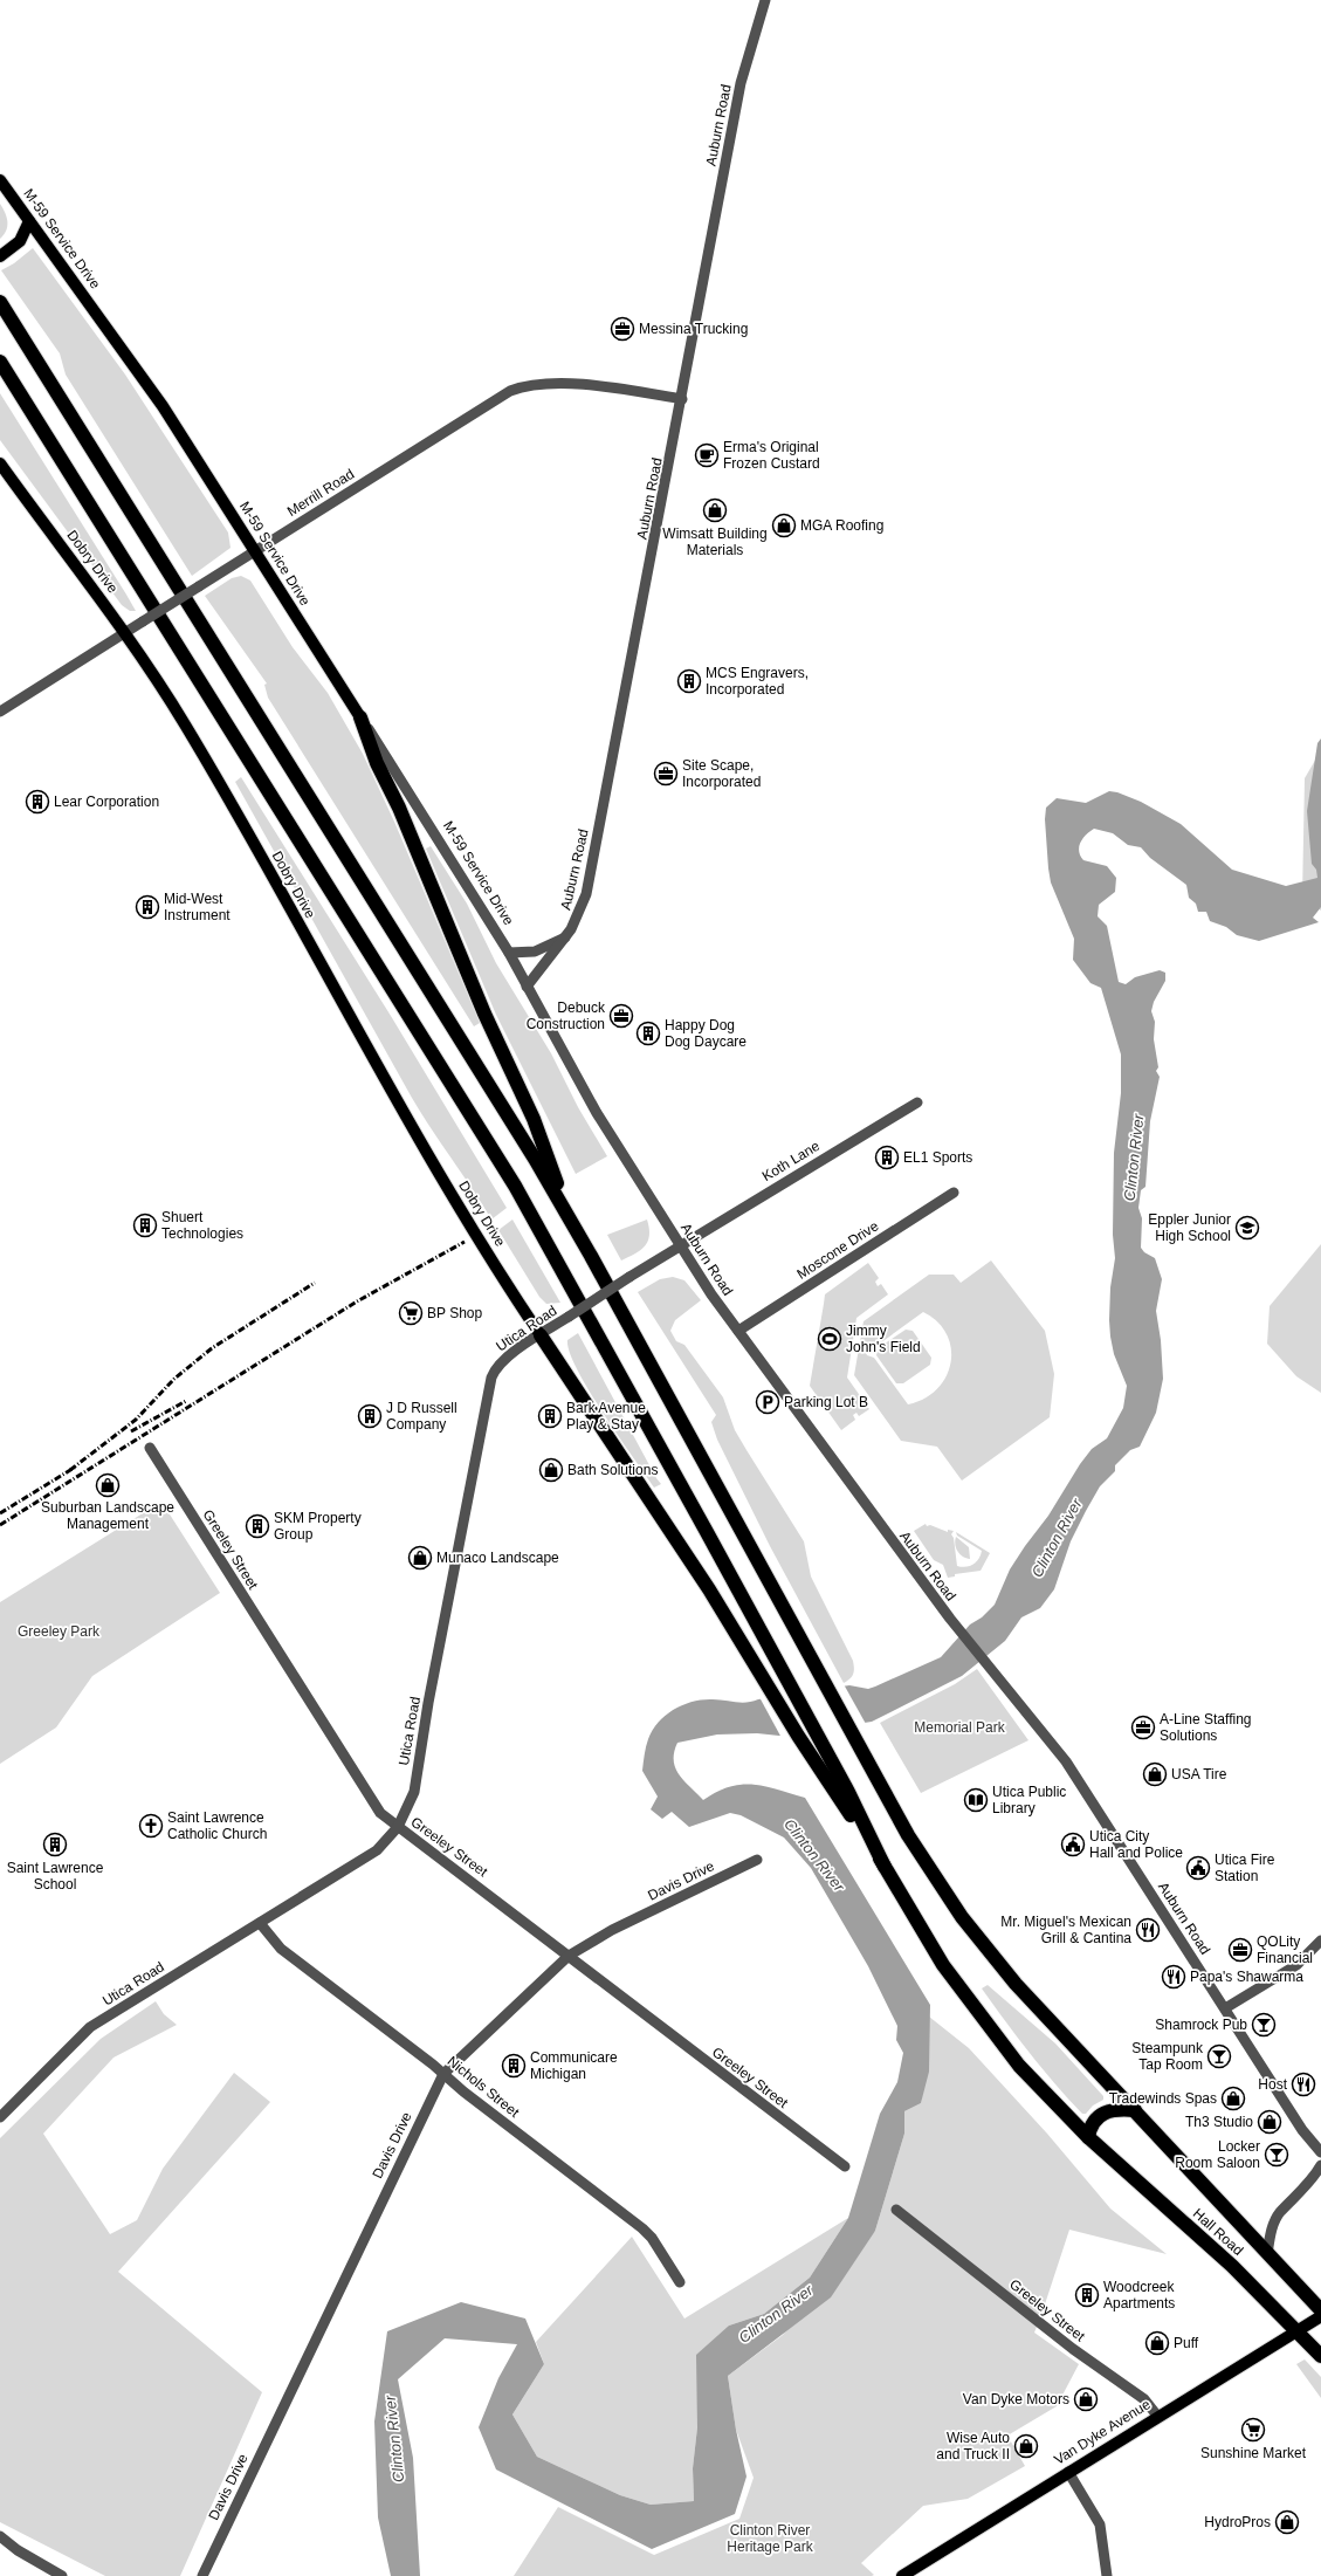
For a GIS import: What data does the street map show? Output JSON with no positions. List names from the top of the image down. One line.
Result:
{"streets":{"highway":["Hall Road"],"main road":["M-59 Service Drive","Dobry Drive","Van Dyke Avenue"],"street":["Auburn Road","Merrill Road","Koth Lane","Moscone Drive","Utica Road","Greeley Street","Davis Drive","Nichols Street"]},"crossings":[["Auburn Road","M-59 Service Drive"],["Auburn Road","Merrill Road"],["Auburn Road","Koth Lane"],["Auburn Road","Moscone Drive"],["Auburn Road","Utica Road"],["M-59 Service Drive","Merrill Road"],["Merrill Road","Dobry Drive"],["Dobry Drive","Utica Road"],["Koth Lane","Utica Road"],["Utica Road","Greeley Street"],["Utica Road","Nichols Street"],["Greeley Street","Davis Drive"],["Greeley Street","Van Dyke Avenue"],["Davis Drive","Nichols Street"],["Hall Road","Van Dyke Avenue"]],"water":["Clinton River"],"parks":["Greeley Park","Memorial Park","Clinton River Heritage Park"],"places":{"office":["Messina Trucking","Site Scape, Incorporated","Debuck Construction","A-Line Staffing Solutions","QOLity Financial"],"cafe":["Erma's Original Frozen Custard"],"shop":["Wimsatt Building Materials","MGA Roofing","Bath Solutions","Suburban Landscape Management","Munaco Landscape","USA Tire","Tradewinds Spas","Th3 Studio","Puff","Van Dyke Motors","Wise Auto and Truck II","HydroPros"],"building":["MCS Engravers, Incorporated","Lear Corporation","Mid-West Instrument","Happy Dog Dog Daycare","EL1 Sports","Shuert Technologies","J D Russell Company","Bark Avenue Play & Stay","SKM Property Group","Saint Lawrence School","Communicare Michigan","Woodcreek Apartments"],"school or university":["Eppler Junior High School"],"supermarket":["BP Shop","Sunshine Market"],"sports":["Jimmy John's Field"],"parking":["Parking Lot B"],"library":["Utica Public Library"],"church":["Saint Lawrence Catholic Church"],"public building":["Utica City Hall and Police","Utica Fire Station"],"restaurant":["Mr. Miguel's Mexican Grill & Cantina","Papa's Shawarma","Host"],"bar":["Shamrock Pub","Steampunk Tap Room","Locker Room Saloon"]}}
